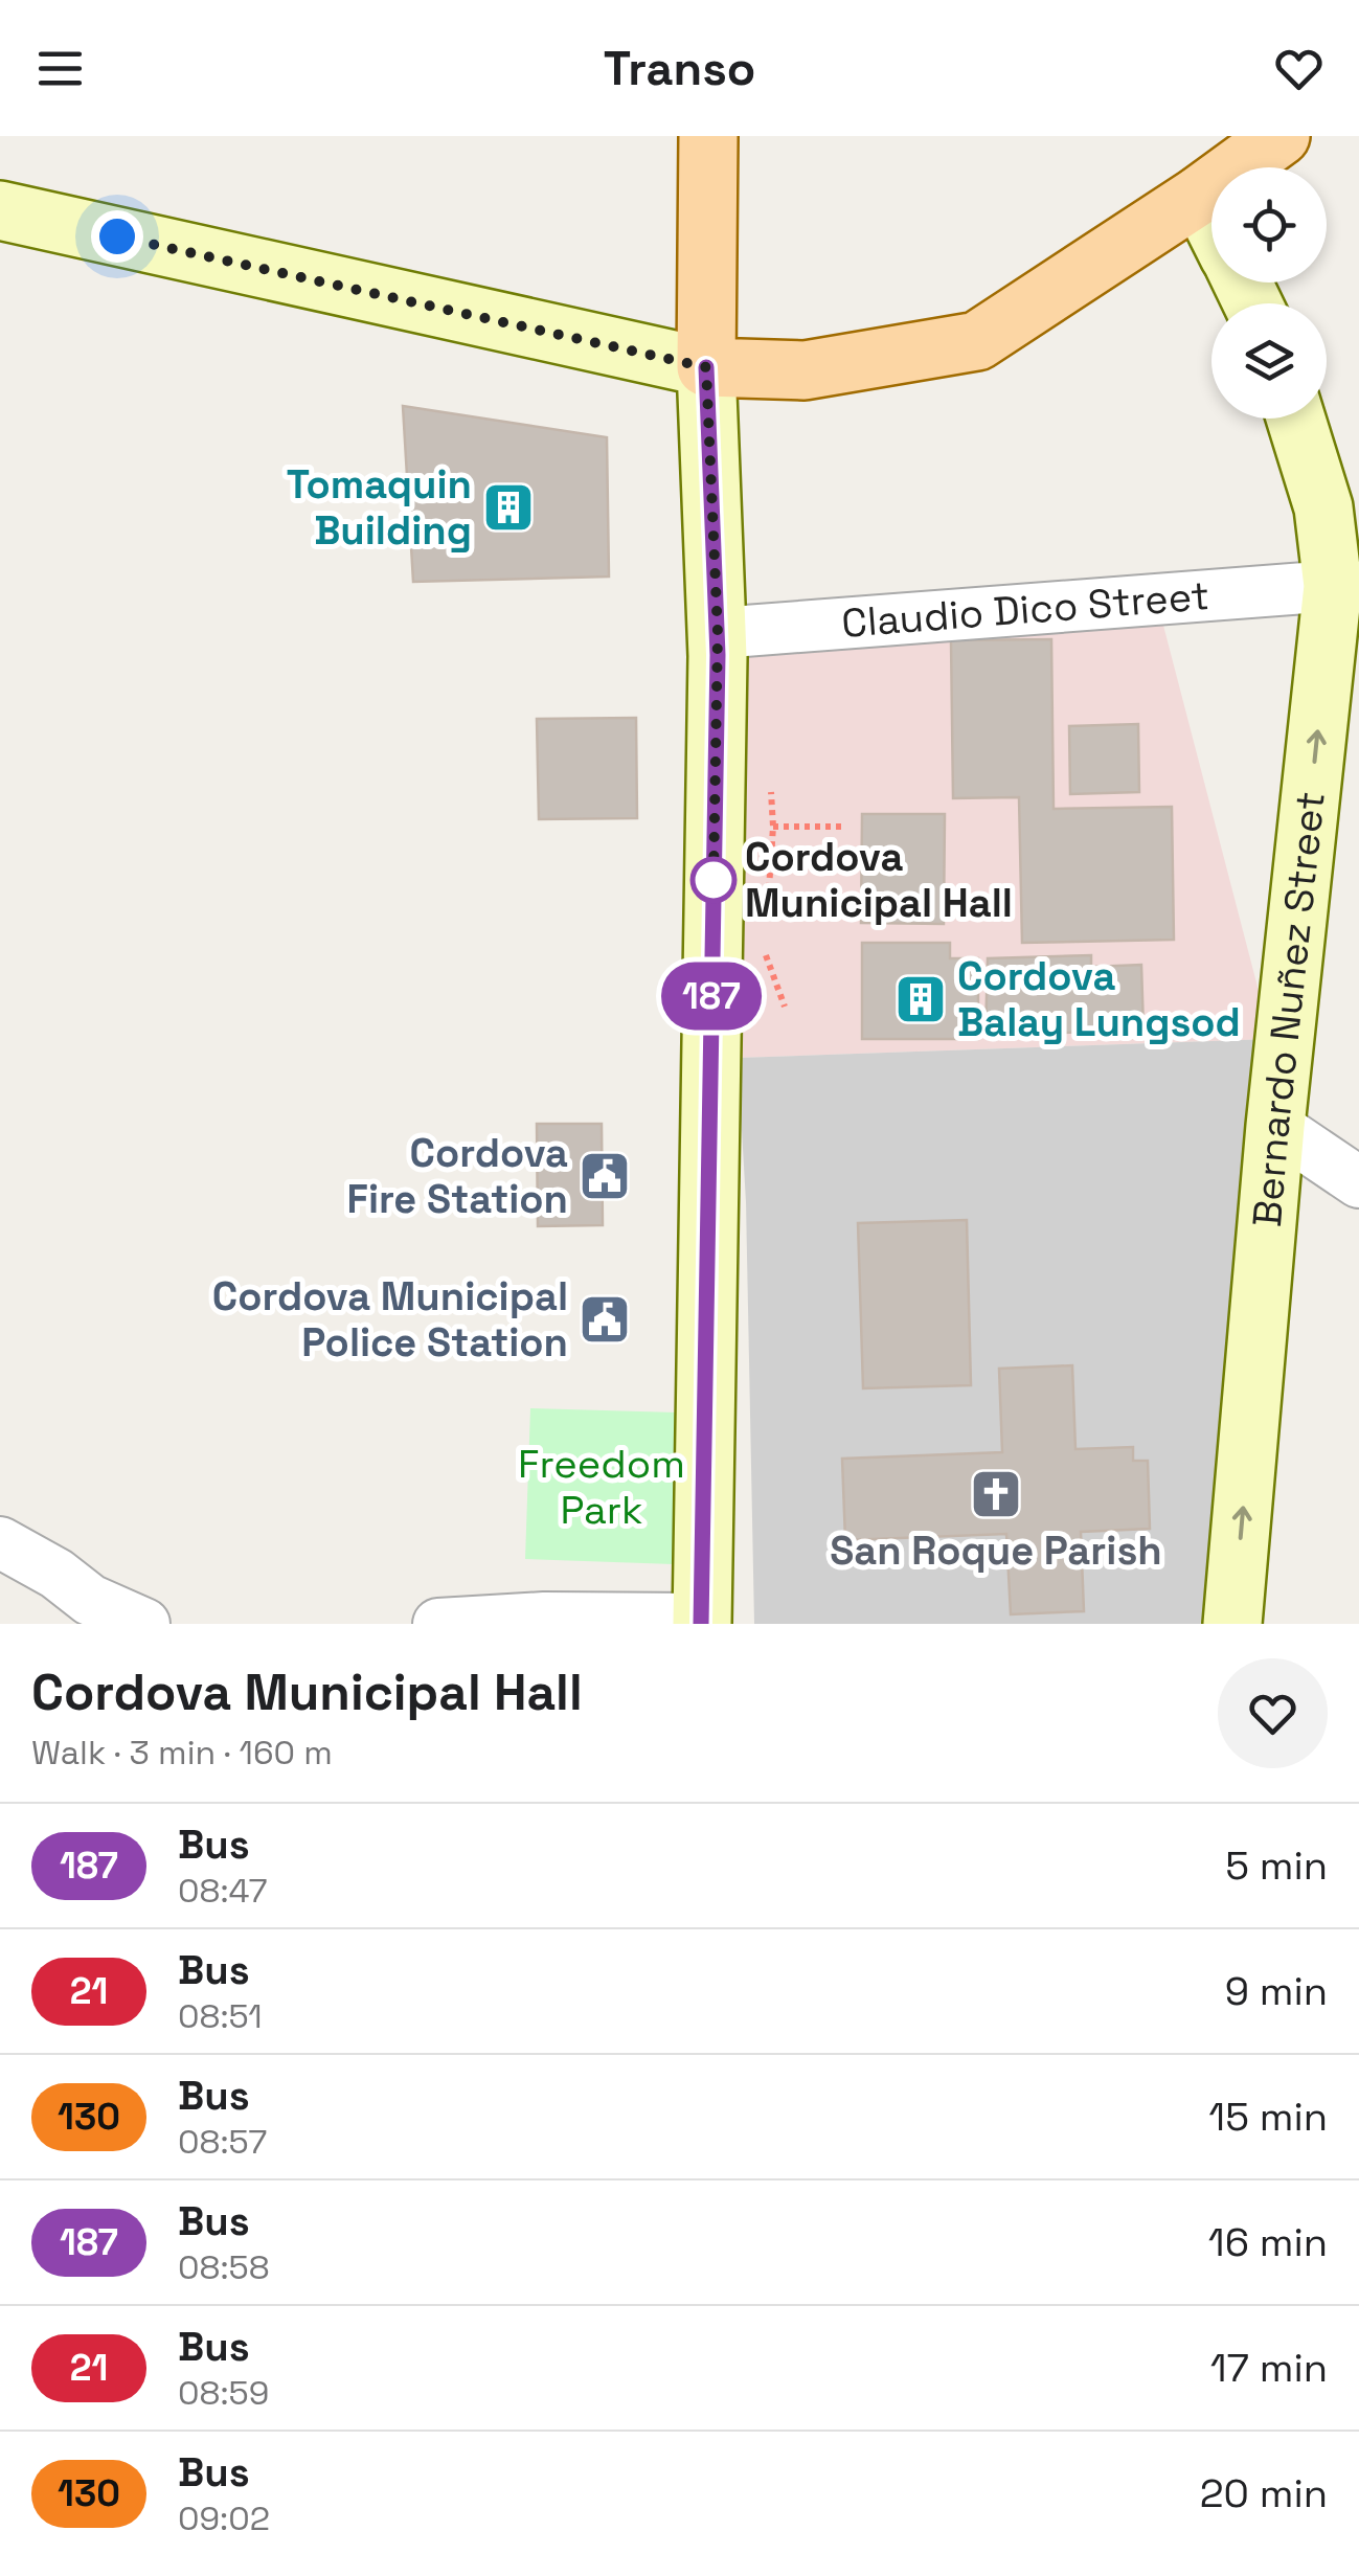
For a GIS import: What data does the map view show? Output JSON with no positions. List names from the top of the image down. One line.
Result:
{"streets":{"street":["Claudio Dico Street","Bernardo Nuñez Street"]},"crossings":[["Claudio Dico Street","Bernardo Nuñez Street"]],"one_way":["Bernardo Nuñez Street"],"parks":["Freedom Park"],"places":{"building":["Tomaquin Building","Cordova Balay Lungsod"],"other":["Cordova Municipal Hall"],"public building":["Cordova Fire Station","Cordova Municipal Police Station"],"church":["San Roque Parish"]},"lines":["bus line 187"],"page":{"header":"Transo","on_map":"187","heading":["Cordova Municipal Hall","Walk · 3 min · 160 m"],"list":[{"mark":"187","name":"Bus","note":"08:47","value":"5 min"},{"mark":"21","name":"Bus","note":"08:51","value":"9 min"},{"mark":"130","name":"Bus","note":"08:57","value":"15 min"},{"mark":"187","name":"Bus","note":"08:58","value":"16 min"},{"mark":"21","name":"Bus","note":"08:59","value":"17 min"},{"mark":"130","name":"Bus","note":"09:02","value":"20 min"}]}}
